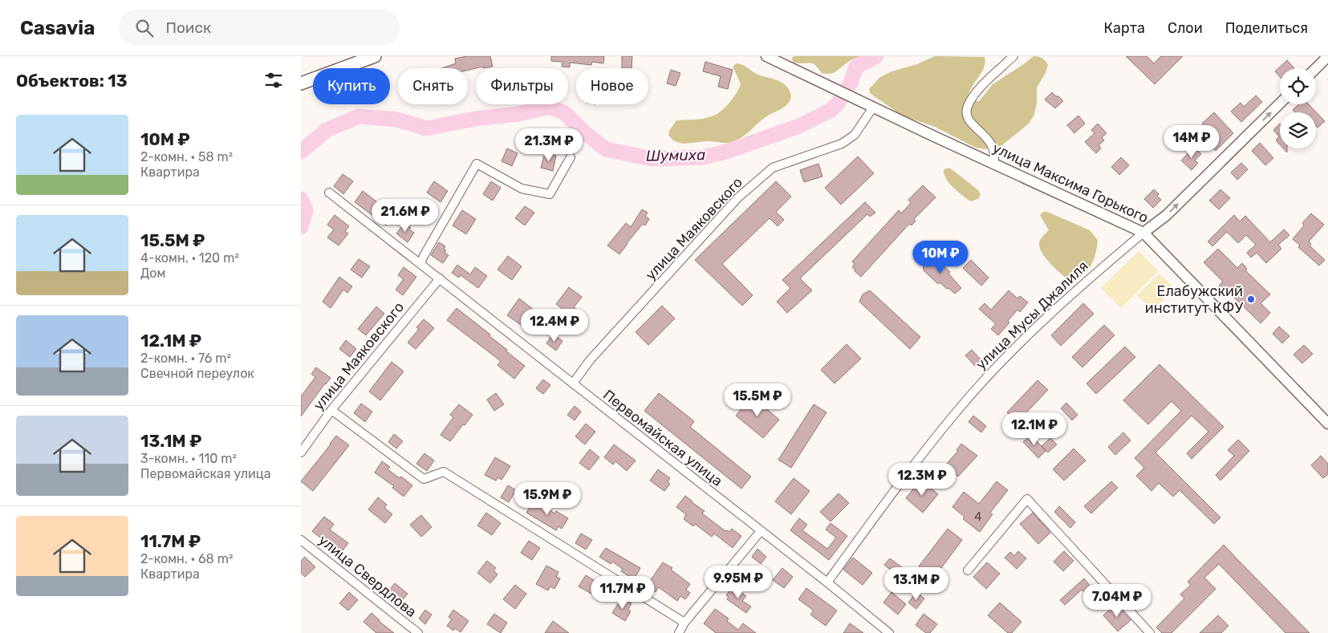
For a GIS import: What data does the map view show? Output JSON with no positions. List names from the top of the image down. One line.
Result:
{"streets":{"street":["улица Максима Горького","улица Маяковского","улица Мусы Джалиля","Первомайская улица","улица Свердлова"]},"crossings":[["улица Максима Горького","улица Маяковского"],["улица Максима Горького","улица Мусы Джалиля"],["улица Маяковского","Первомайская улица"],["улица Мусы Джалиля","Первомайская улица"]],"water":["Шумиха"],"places":["Елабужский институт КФУ"],"house_numbers":["4"],"page":{"header":"Casavia","search":"Поиск","nav":["Карта","Слои","Поделиться"],"heading":"Объектов: 13","chip":["Купить","Снять","Фильтры","Новое"],"list":[{"name":"10M ₽","note":"2-комн. · 58 m² · Квартира"},{"name":"15.5M ₽","note":"4-комн. · 120 m² · Дом"},{"name":"12.1M ₽","note":"2-комн. · 76 m² · Свечной переулок"},{"name":"13.1M ₽","note":"3-комн. · 110 m² · Первомайская улица"},{"name":"11.7M ₽","note":"2-комн. · 68 m² · Квартира"}],"price":["14M ₽","21.3M ₽","21.6M ₽","10M ₽","12.4M ₽","15.5M ₽","12.1M ₽","12.3M ₽","15.9M ₽","9.95M ₽","13.1M ₽","11.7M ₽","7.04M ₽"]}}
